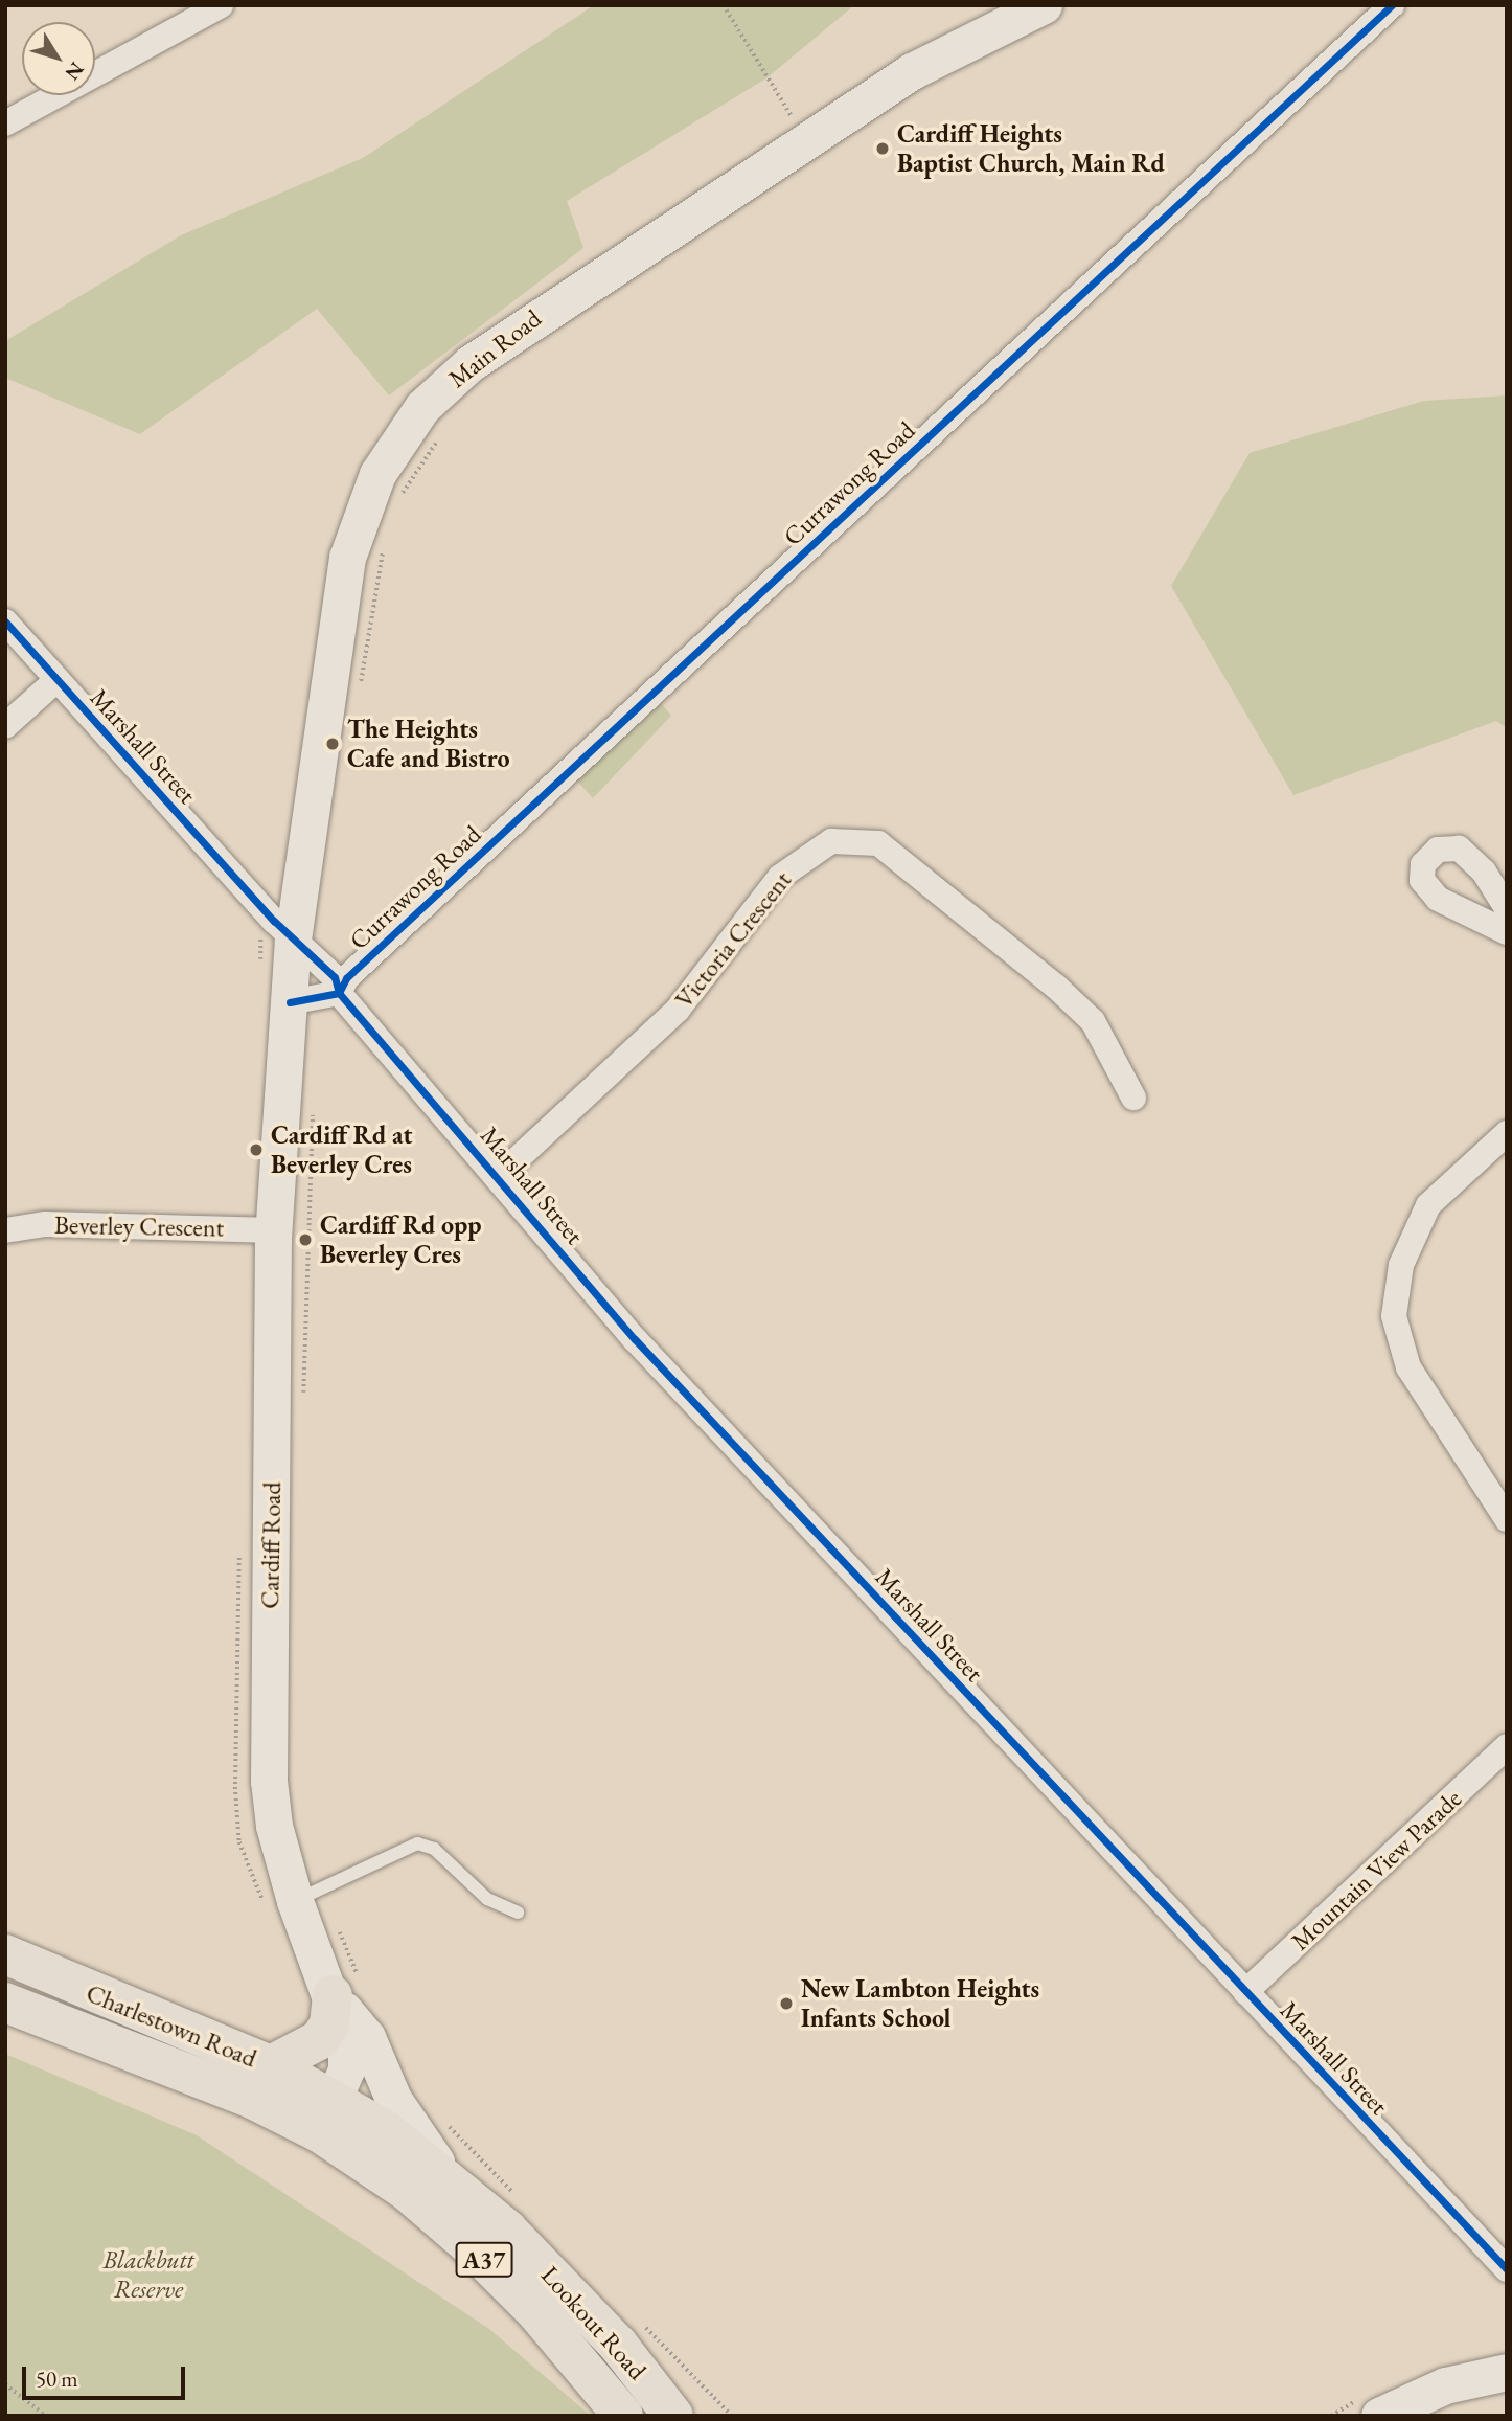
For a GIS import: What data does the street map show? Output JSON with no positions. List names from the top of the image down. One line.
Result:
{"streets":{"highway":["Charlestown Road","A37","Lookout Road"],"main road":["Main Road","Cardiff Road"],"street":["Currawong Road","Marshall Street","Victoria Crescent","Beverley Crescent","Mountain View Parade"]},"crossings":[["Main Road","Marshall Street"],["Main Road","Cardiff Road"],["Currawong Road","Marshall Street"],["Marshall Street","Victoria Crescent"],["Marshall Street","Cardiff Road"],["Marshall Street","Mountain View Parade"],["Beverley Crescent","Cardiff Road"],["Cardiff Road","Charlestown Road"],["Cardiff Road","Lookout Road"],["Charlestown Road","Lookout Road"]],"parks":["Blackbutt Reserve"],"places":["Cardiff Heights Baptist Church, Main Rd","The Heights Cafe and Bistro","Cardiff Rd at Beverley Cres","Cardiff Rd opp Beverley Cres","New Lambton Heights Infants School"],"scale_bar":"50 m","north":"bottom right"}
